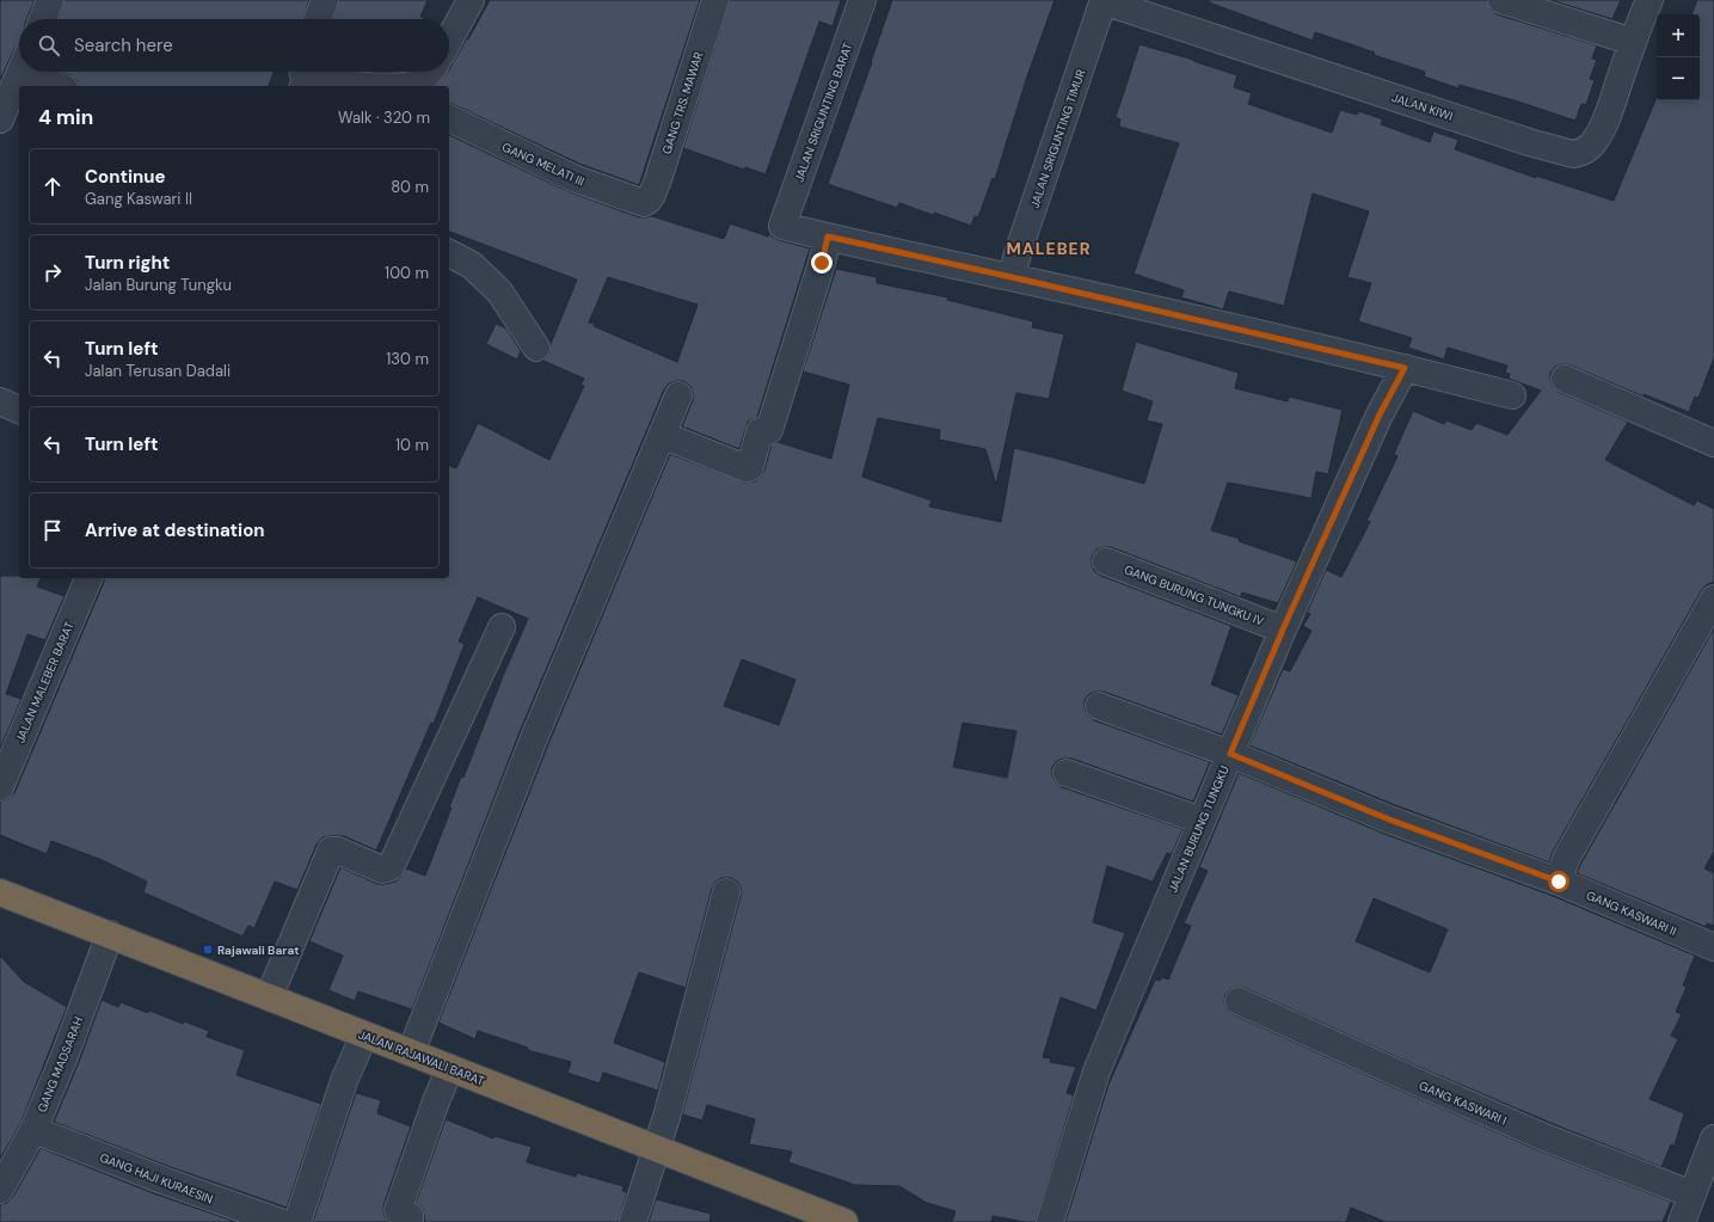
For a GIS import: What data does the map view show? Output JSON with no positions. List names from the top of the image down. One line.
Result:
{"streets":{"highway":["JALAN RAJAWALI BARAT"],"street":["GANG TRS. MAWAR","JALAN KIWI","JALAN SRIGUNTING BARAT","JALAN SRIGUNTING TIMUR","GANG MELATI III","GANG BURUNG TUNGKU IV","JALAN MALEBER BARAT","JALAN BURUNG TUNGKU","GANG KASWARI II","GANG MADSARAH","GANG KASWARI I","GANG HAJI KURAESIN"]},"crossings":[["GANG TRS. MAWAR","GANG MELATI III"],["JALAN KIWI","JALAN SRIGUNTING TIMUR"],["GANG BURUNG TUNGKU IV","JALAN BURUNG TUNGKU"],["JALAN BURUNG TUNGKU","GANG KASWARI II"],["JALAN RAJAWALI BARAT","GANG MADSARAH"],["GANG MADSARAH","GANG HAJI KURAESIN"]],"districts":["MALEBER"],"places":{"transit":["Rajawali Barat"]},"page":{"map_buttons":["+","−"],"search":"Search here","heading":["4 min","Walk · 320 m"],"list":[["Continue","Gang Kaswari II","80 m"],["Turn right","Jalan Burung Tungku","100 m"],["Turn left","Jalan Terusan Dadali","130 m"],["Turn left","10 m"],"Arrive at destination"]}}
